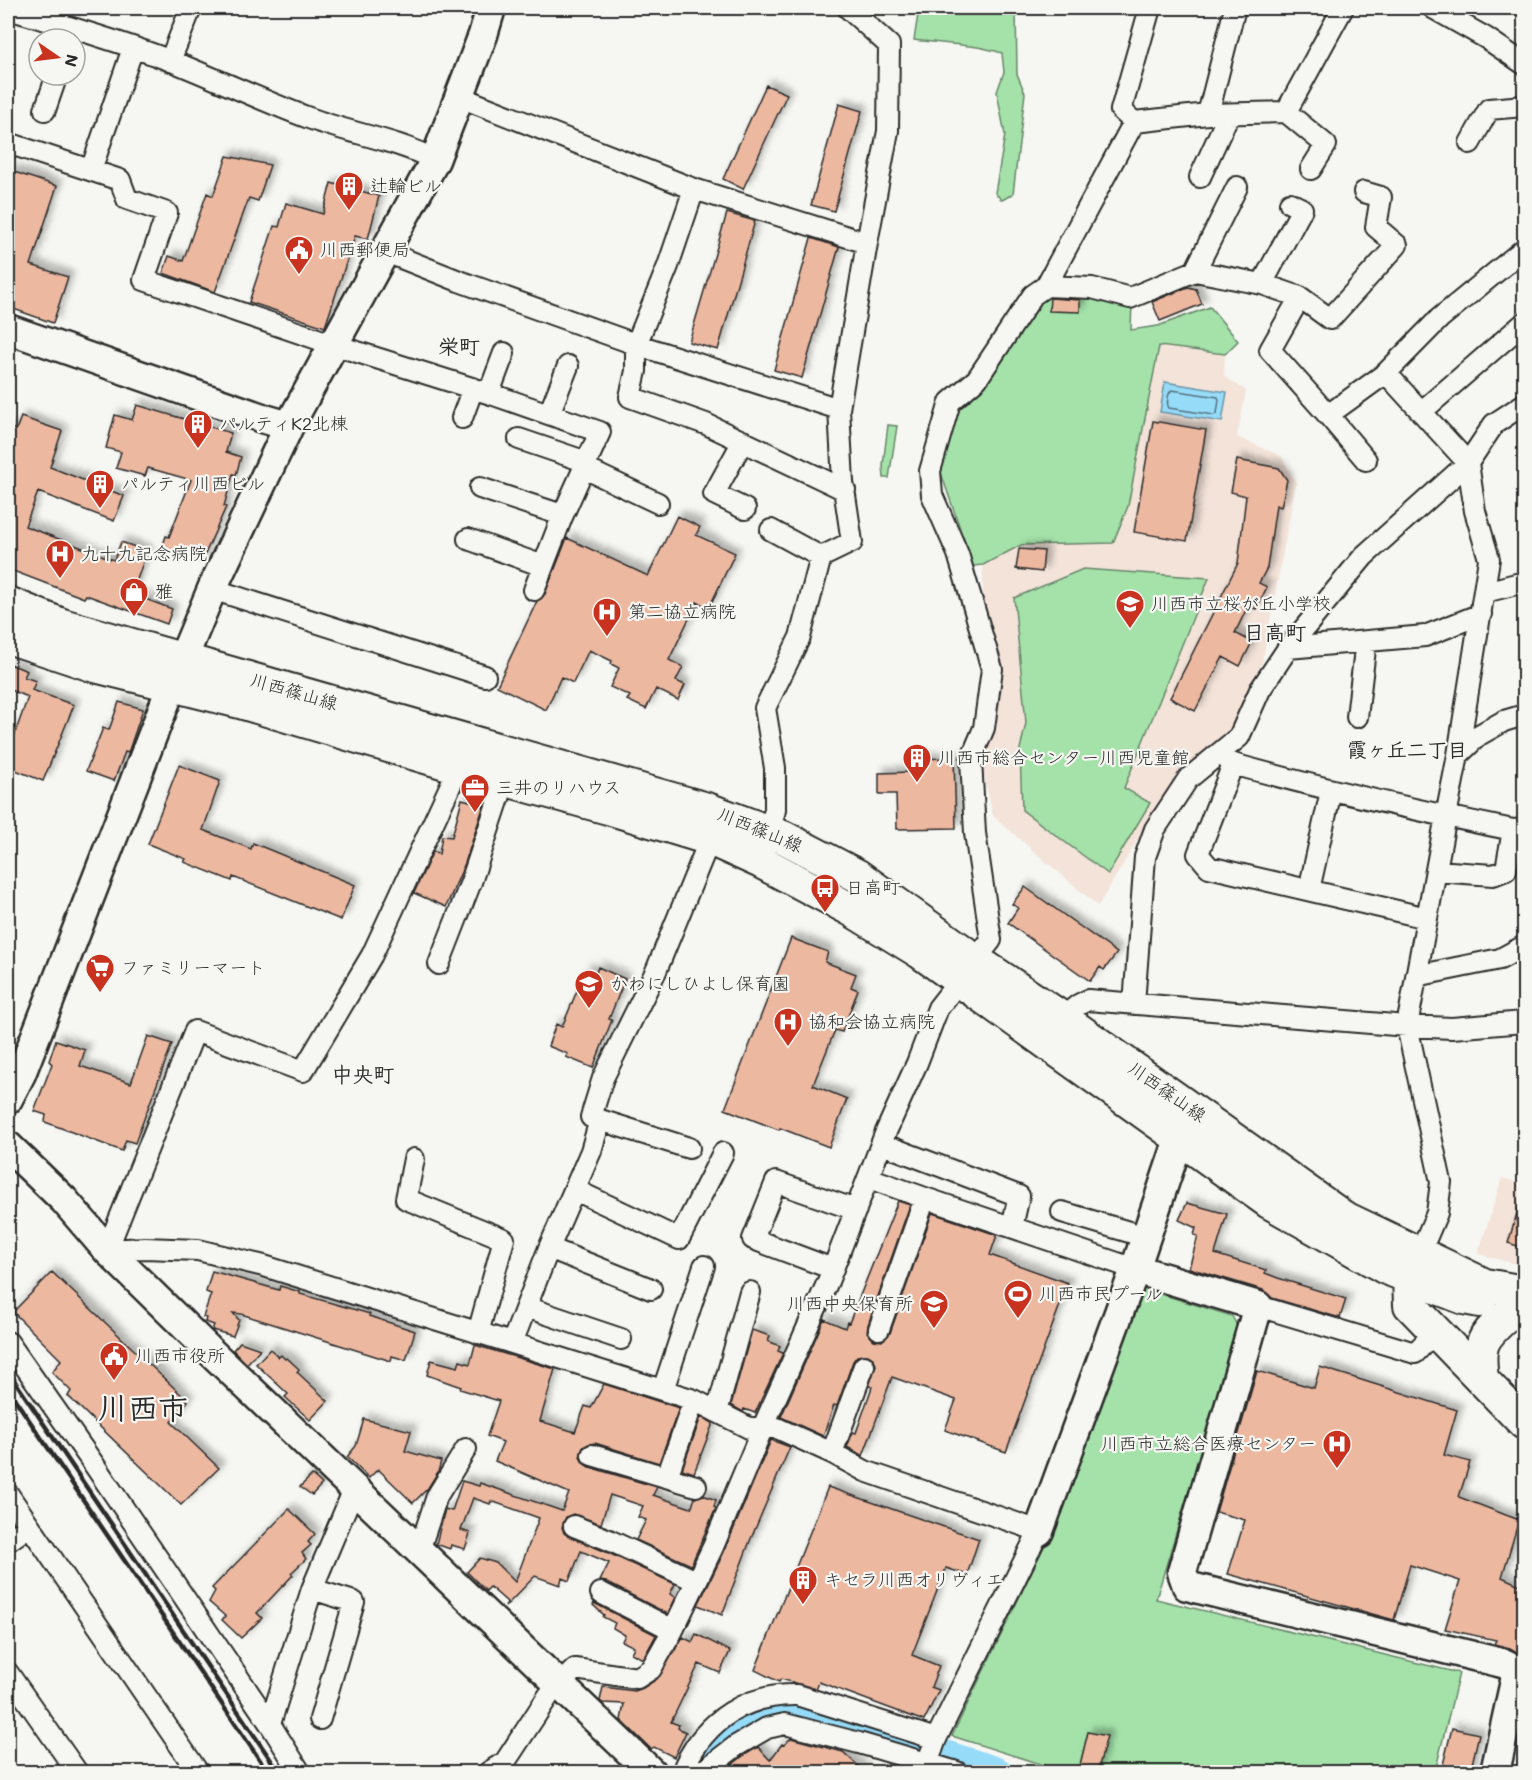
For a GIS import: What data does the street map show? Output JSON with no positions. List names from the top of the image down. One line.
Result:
{"streets":{"main road":["川西篠山線"]},"districts":["栄町","日高町","霞ヶ丘二丁目","中央町","川西市"],"places":{"building":["辻輪ビル","パルティK2北棟","パルティ川西ビル","川西市総合センター川西児童館","キセラ川西オリヴィエ"],"public building":["川西郵便局","川西市役所"],"hospital":["九十九記念病院","第二協立病院","協和会協立病院","川西市立総合医療センター"],"shop":["雅"],"school or university":["川西市立桜が丘小学校","かわにしひよし保育園","川西中央保育所"],"office":["三井のリハウス"],"bus stop":["日高町"],"supermarket":["ファミリーマート"],"sports":["川西市民プール"]},"north":"right"}
